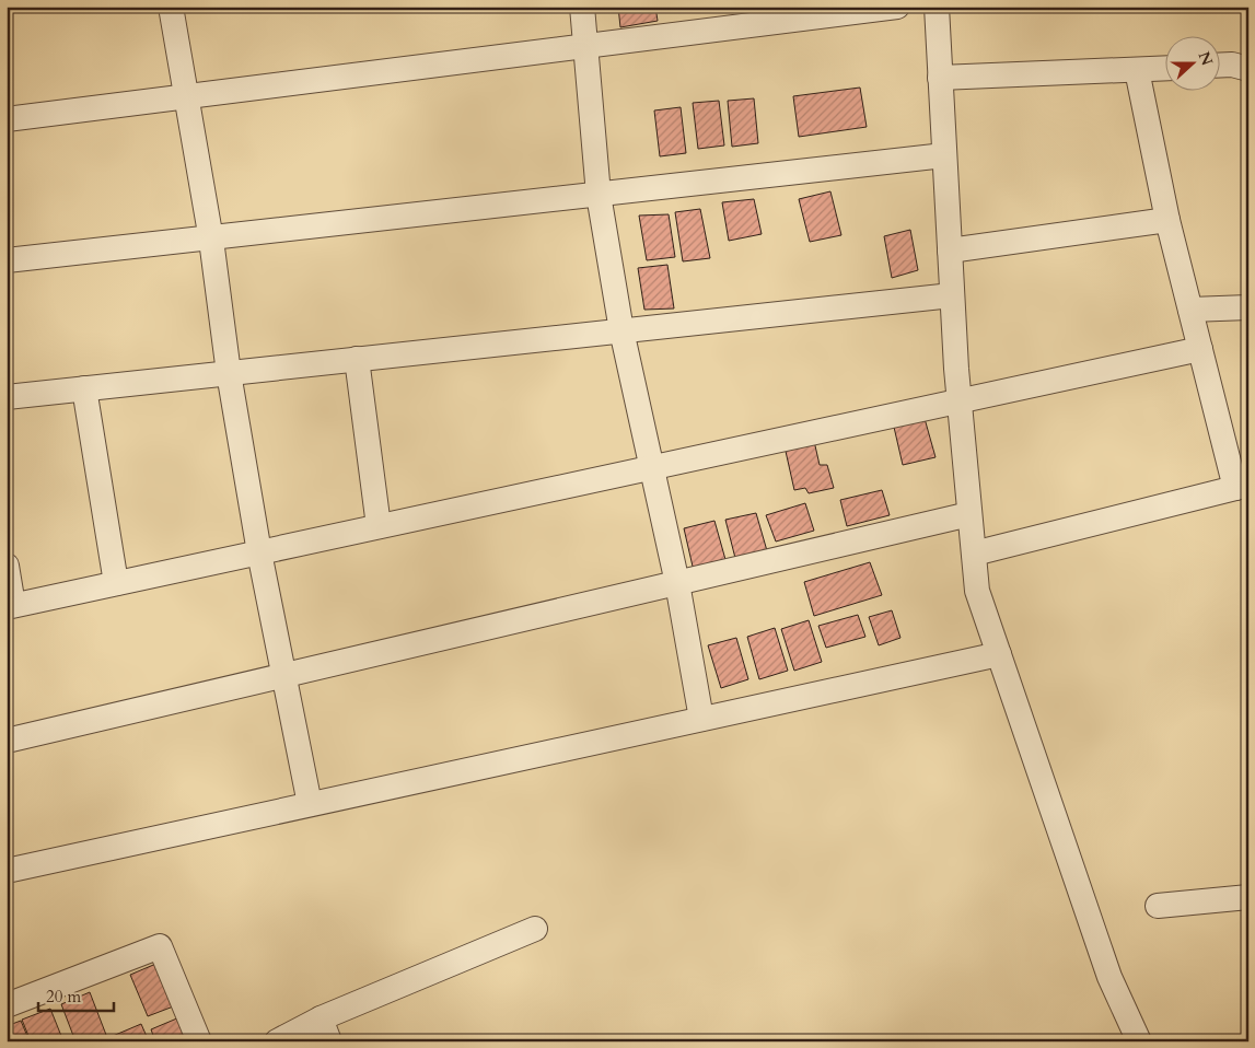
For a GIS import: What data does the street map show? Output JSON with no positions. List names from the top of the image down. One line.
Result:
{"scale_bar":"20 m","north":"right"}
